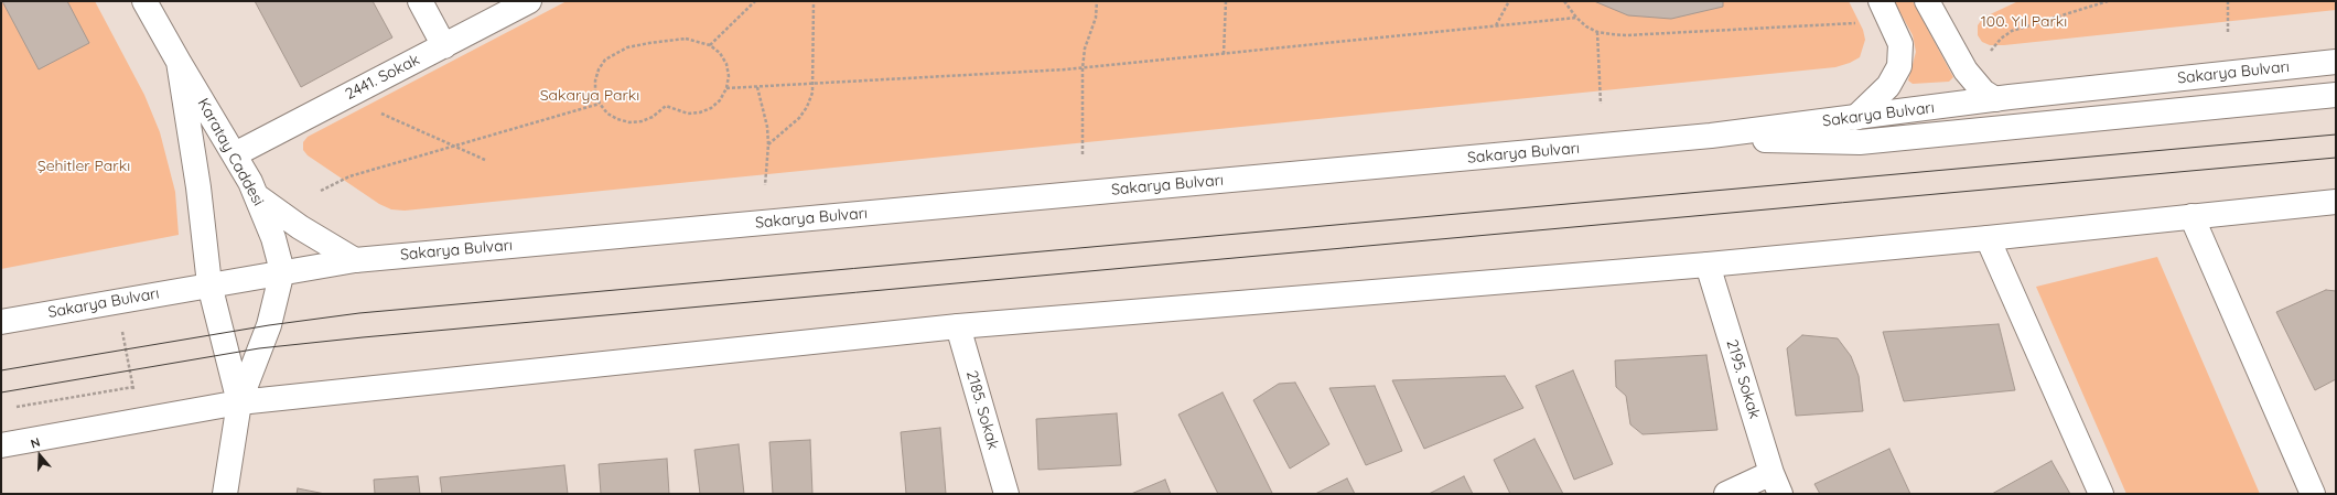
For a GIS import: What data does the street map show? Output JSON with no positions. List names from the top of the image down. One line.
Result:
{"streets":{"main road":["Sakarya Bulvarı","2441. Sokak","Karatay Caddesi","2195. Sokak","2185. Sokak"]},"crossings":[["Sakarya Bulvarı","Karatay Caddesi"],["2441. Sokak","Karatay Caddesi"]],"parks":["100. Yıl Parkı","Sakarya Parkı","Şehitler Parkı"],"north":"top"}
